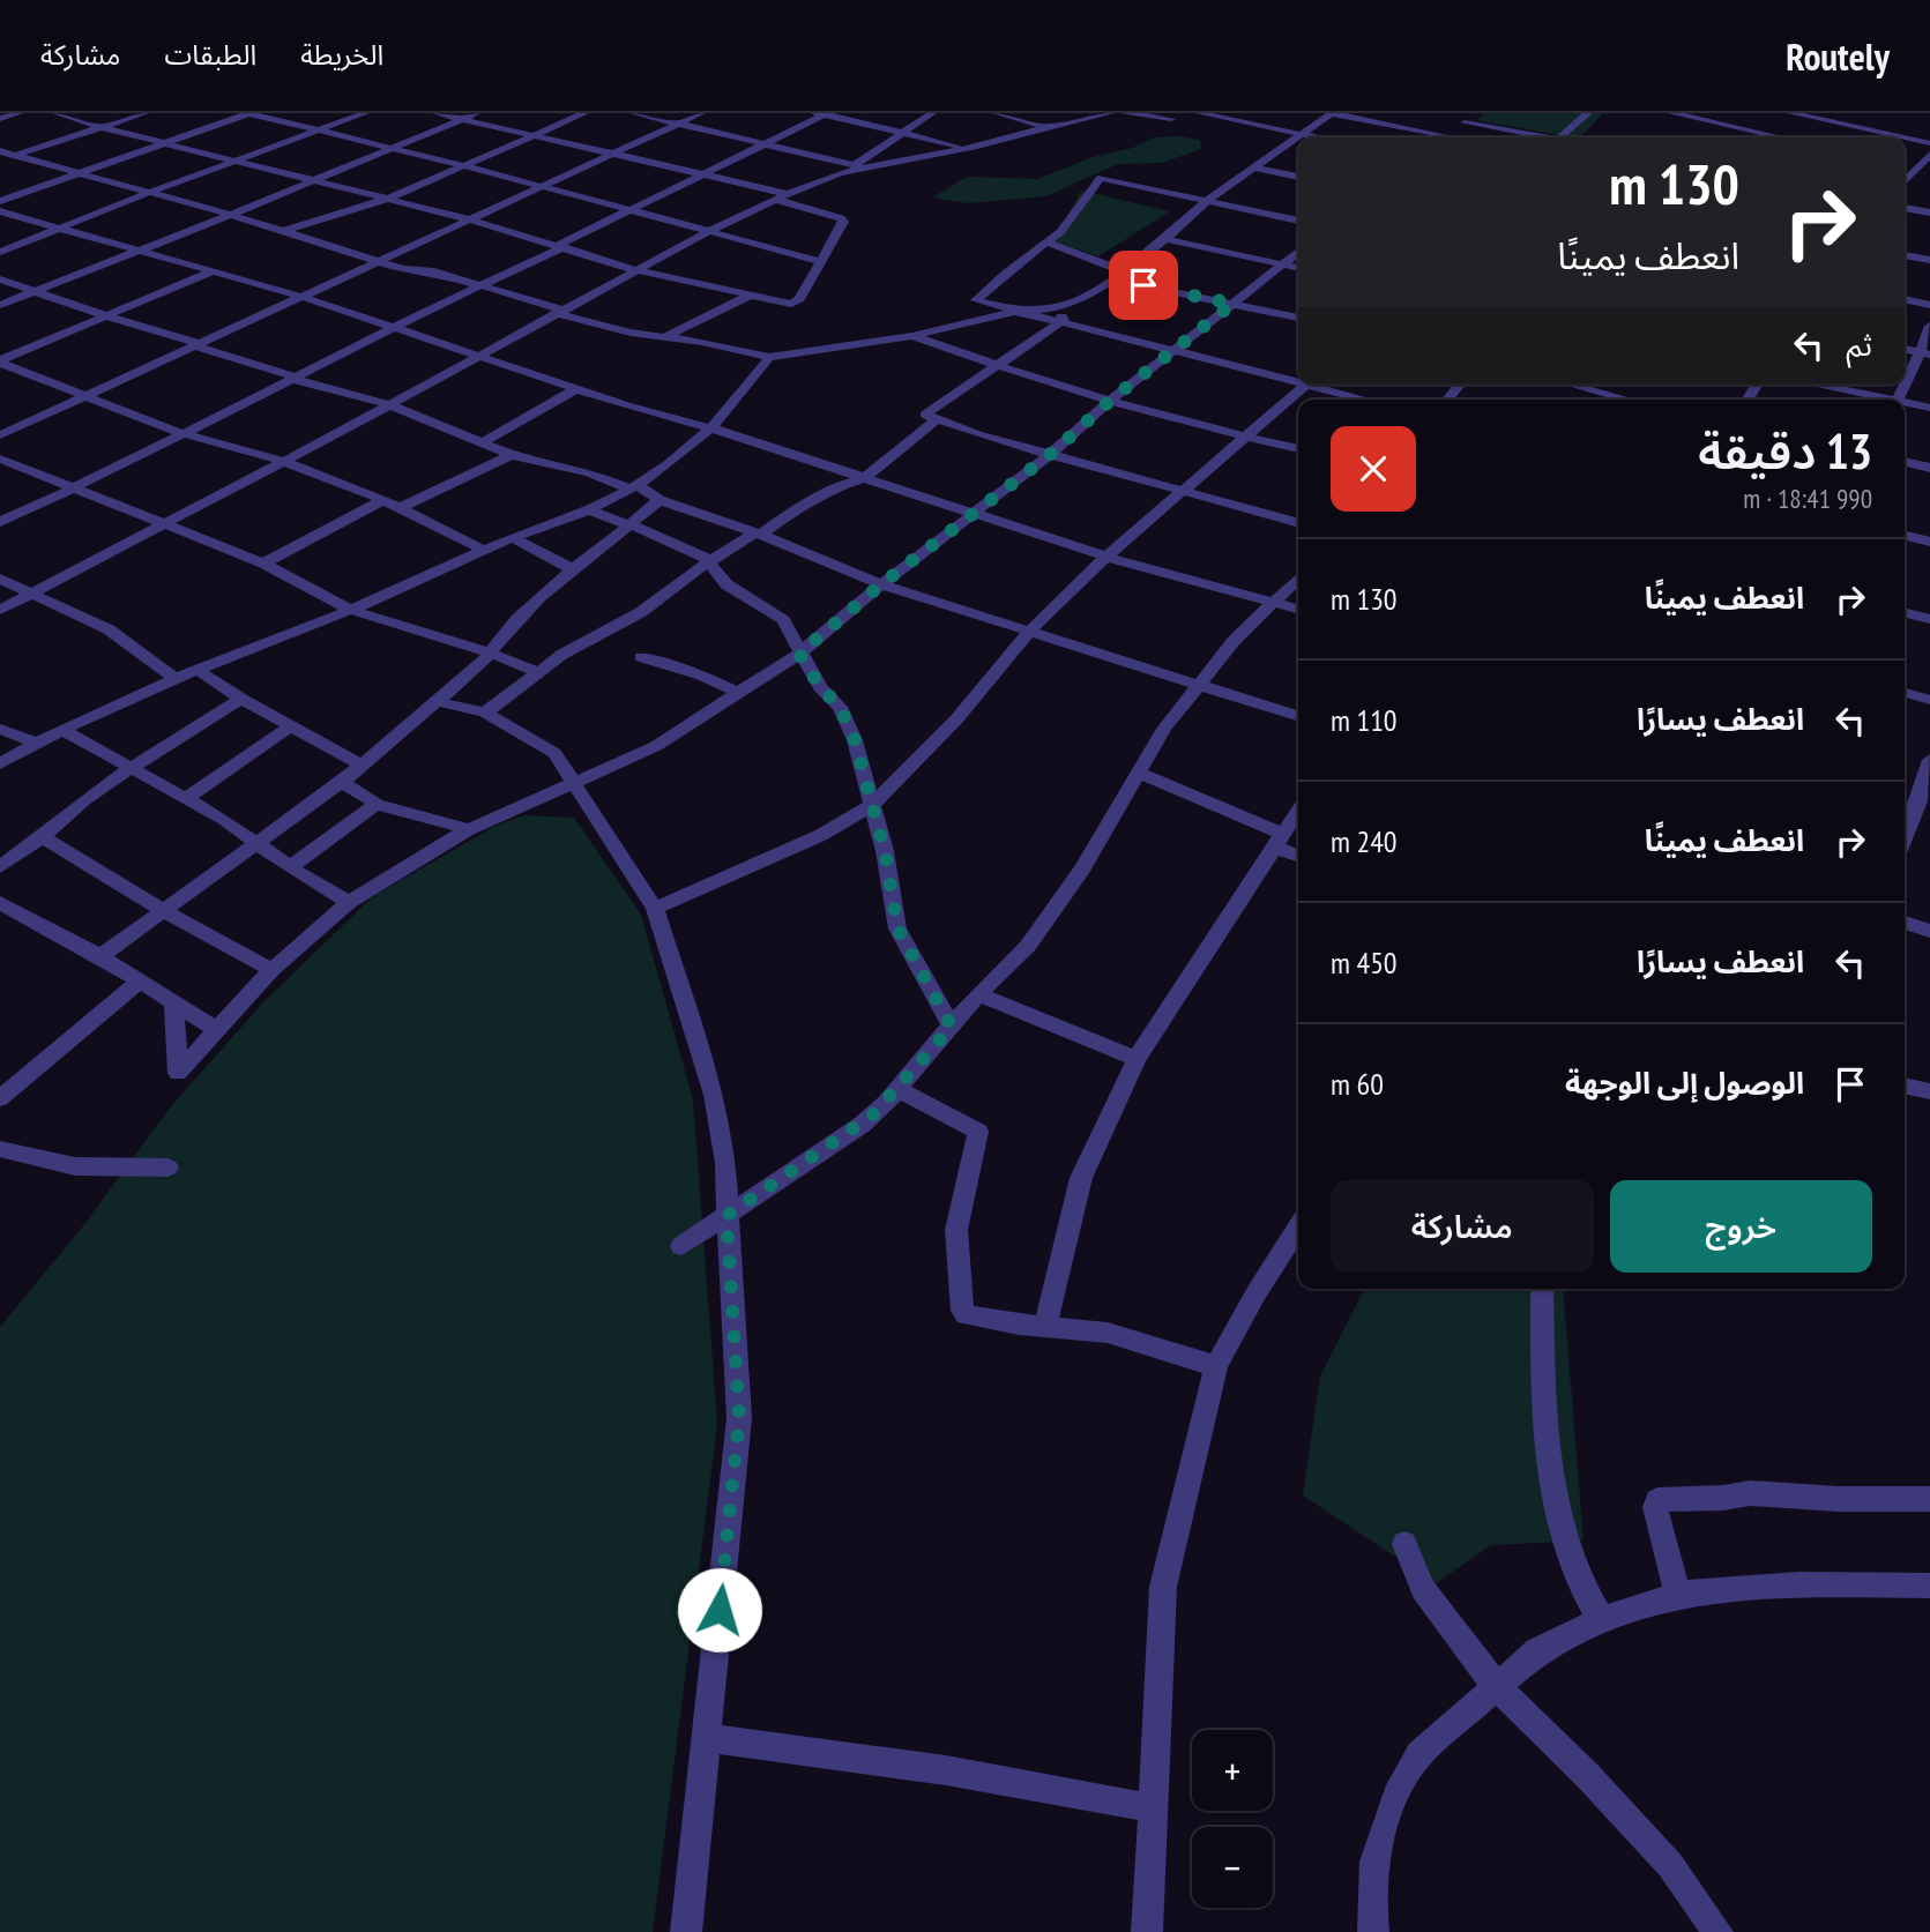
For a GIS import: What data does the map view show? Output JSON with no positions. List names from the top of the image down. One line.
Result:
{"page":{"header":"Routely","nav":["الخريطة","الطبقات","مشاركة"],"turn":["130 m","انعطف يمينًا"],"then":"ثم","heading":["13 دقيقة","990 m · 18:41"],"list":[{"name":"انعطف يمينًا","value":"130 m"},{"name":"انعطف يسارًا","value":"110 m"},{"name":"انعطف يمينًا","value":"240 m"},{"name":"انعطف يسارًا","value":"450 m"},{"name":"الوصول إلى الوجهة","value":"60 m"}],"buttons":["خروج","مشاركة"],"map_buttons":["+","−"]}}
